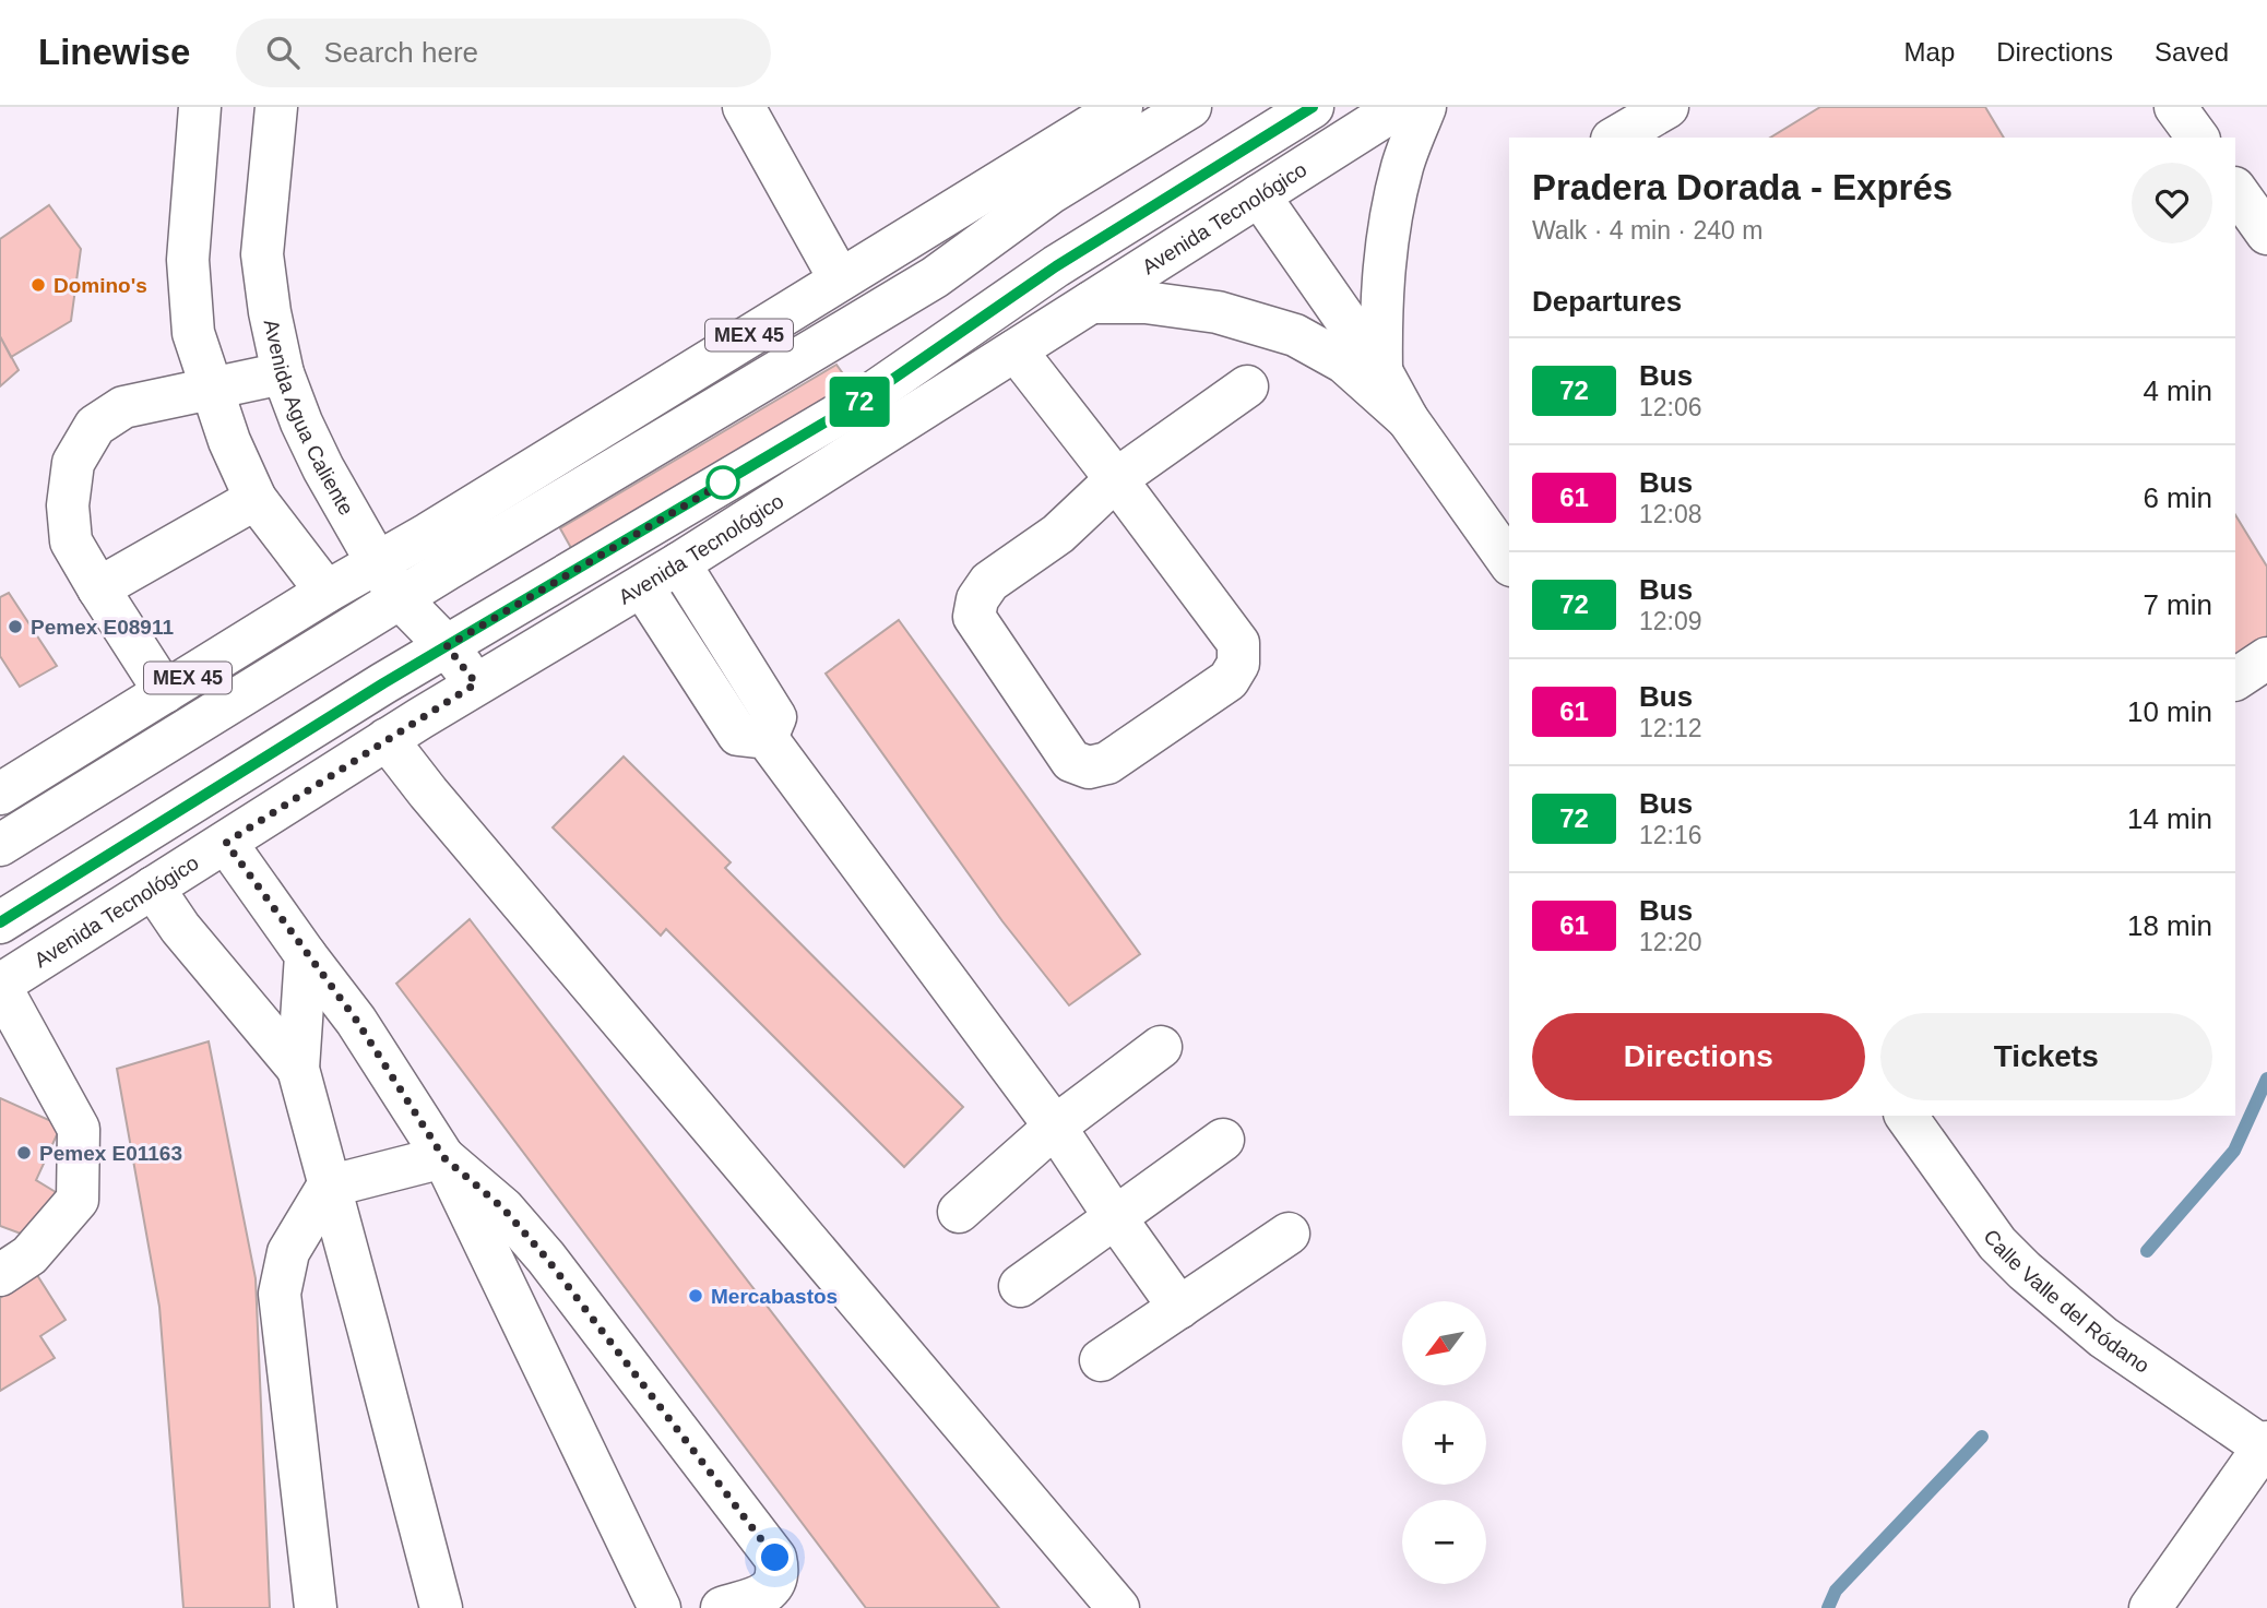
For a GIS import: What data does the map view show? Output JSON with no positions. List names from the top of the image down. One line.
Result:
{"streets":{"main road":["Avenida Tecnológico","MEX 45","Avenida Agua Caliente","Calle Valle del Ródano"]},"crossings":[["Avenida Tecnológico","Avenida Agua Caliente"],["MEX 45","Avenida Agua Caliente"]],"places":["Domino's","Pemex E08911","Pemex E01163","Mercabastos"],"lines":["bus line 72"],"north":"bottom left","page":{"header":"Linewise","search":"Search here","nav":["Map","Directions","Saved"],"on_map":"72","heading":[["Pradera Dorada - Exprés","Walk · 4 min · 240 m"],"Departures"],"list":[{"mark":"72","name":"Bus","note":"12:06","value":"4 min"},{"mark":"61","name":"Bus","note":"12:08","value":"6 min"},{"mark":"72","name":"Bus","note":"12:09","value":"7 min"},{"mark":"61","name":"Bus","note":"12:12","value":"10 min"},{"mark":"72","name":"Bus","note":"12:16","value":"14 min"},{"mark":"61","name":"Bus","note":"12:20","value":"18 min"}],"buttons":["Directions","Tickets"],"map_buttons":["+","−"]}}
